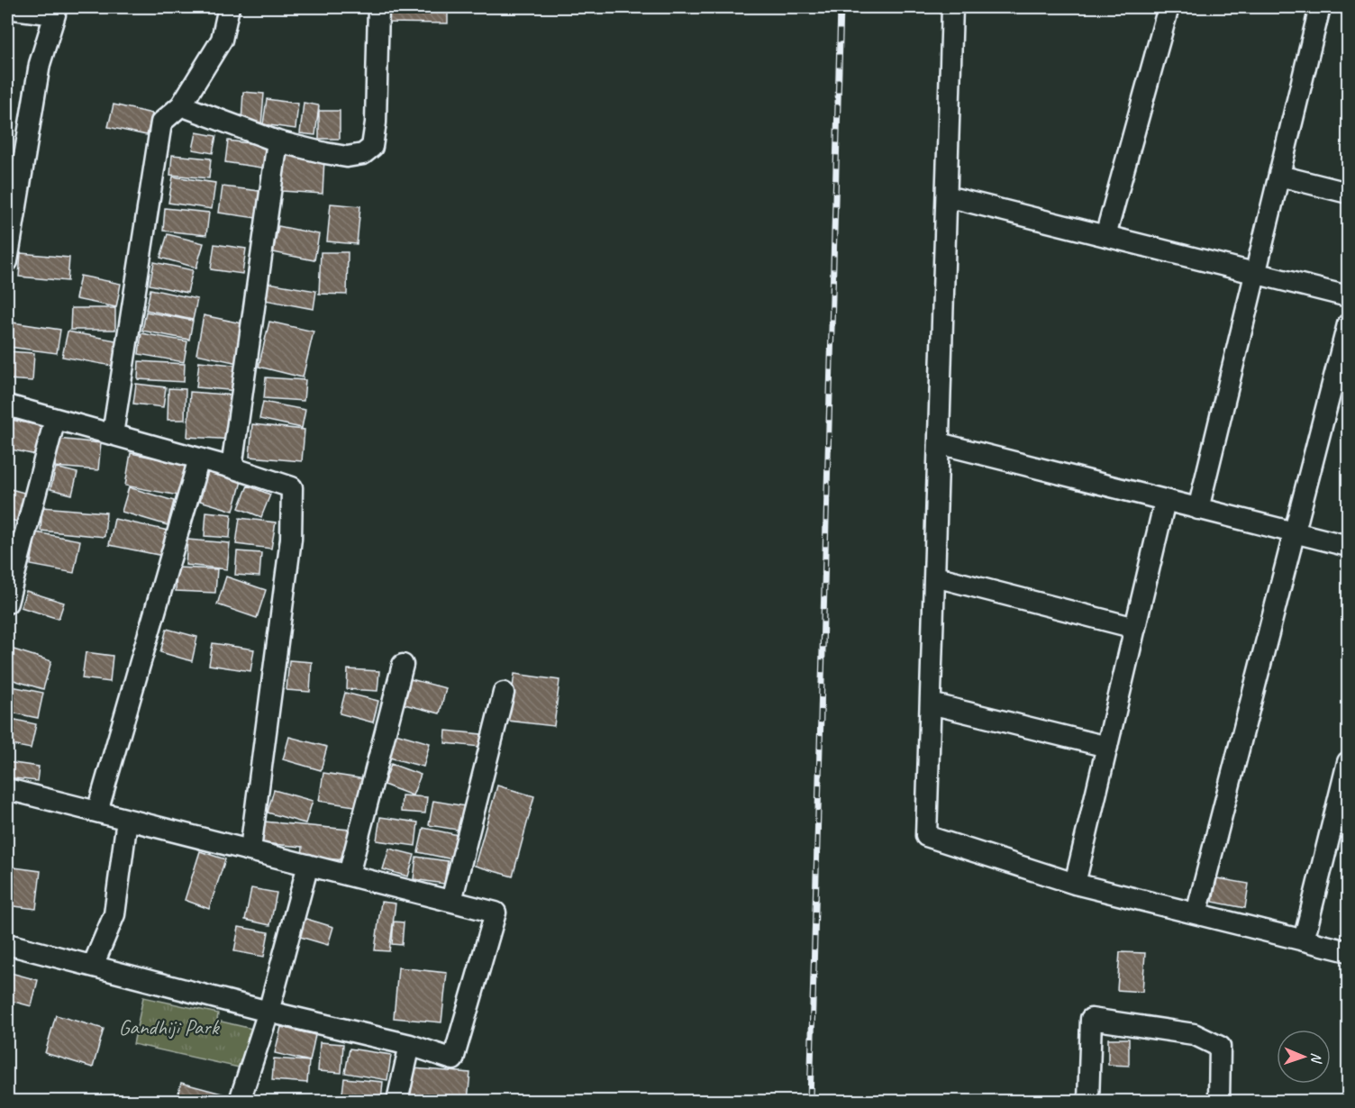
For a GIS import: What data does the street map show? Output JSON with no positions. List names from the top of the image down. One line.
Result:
{"parks":["Gandhiji Park"],"north":"right"}
